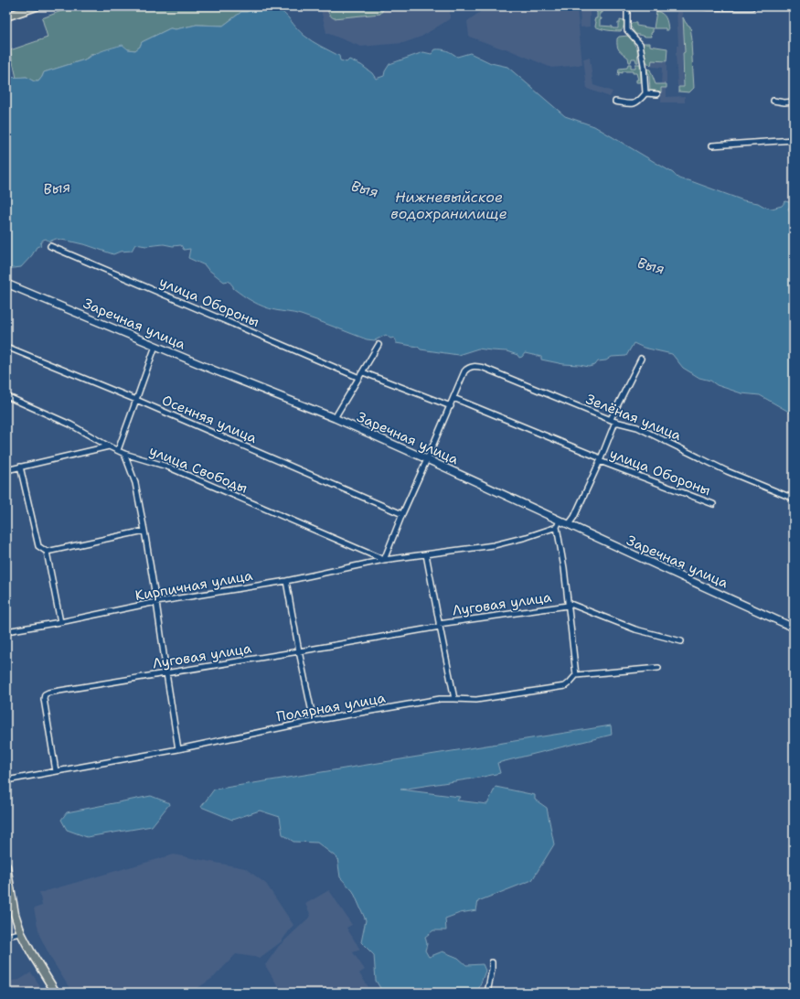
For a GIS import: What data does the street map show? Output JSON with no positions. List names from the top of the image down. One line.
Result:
{"streets":{"street":["улица Обороны","Заречная улица","Зелёная улица","Осенняя улица","улица Свободы","Кирпичная улица","Луговая улица","Полярная улица"]},"crossings":[["улица Обороны","Зелёная улица"],["Заречная улица","Кирпичная улица"],["улица Свободы","Кирпичная улица"],["Луговая улица","Полярная улица"]],"water":["Выя","Нижневыйское водохранилище"]}
